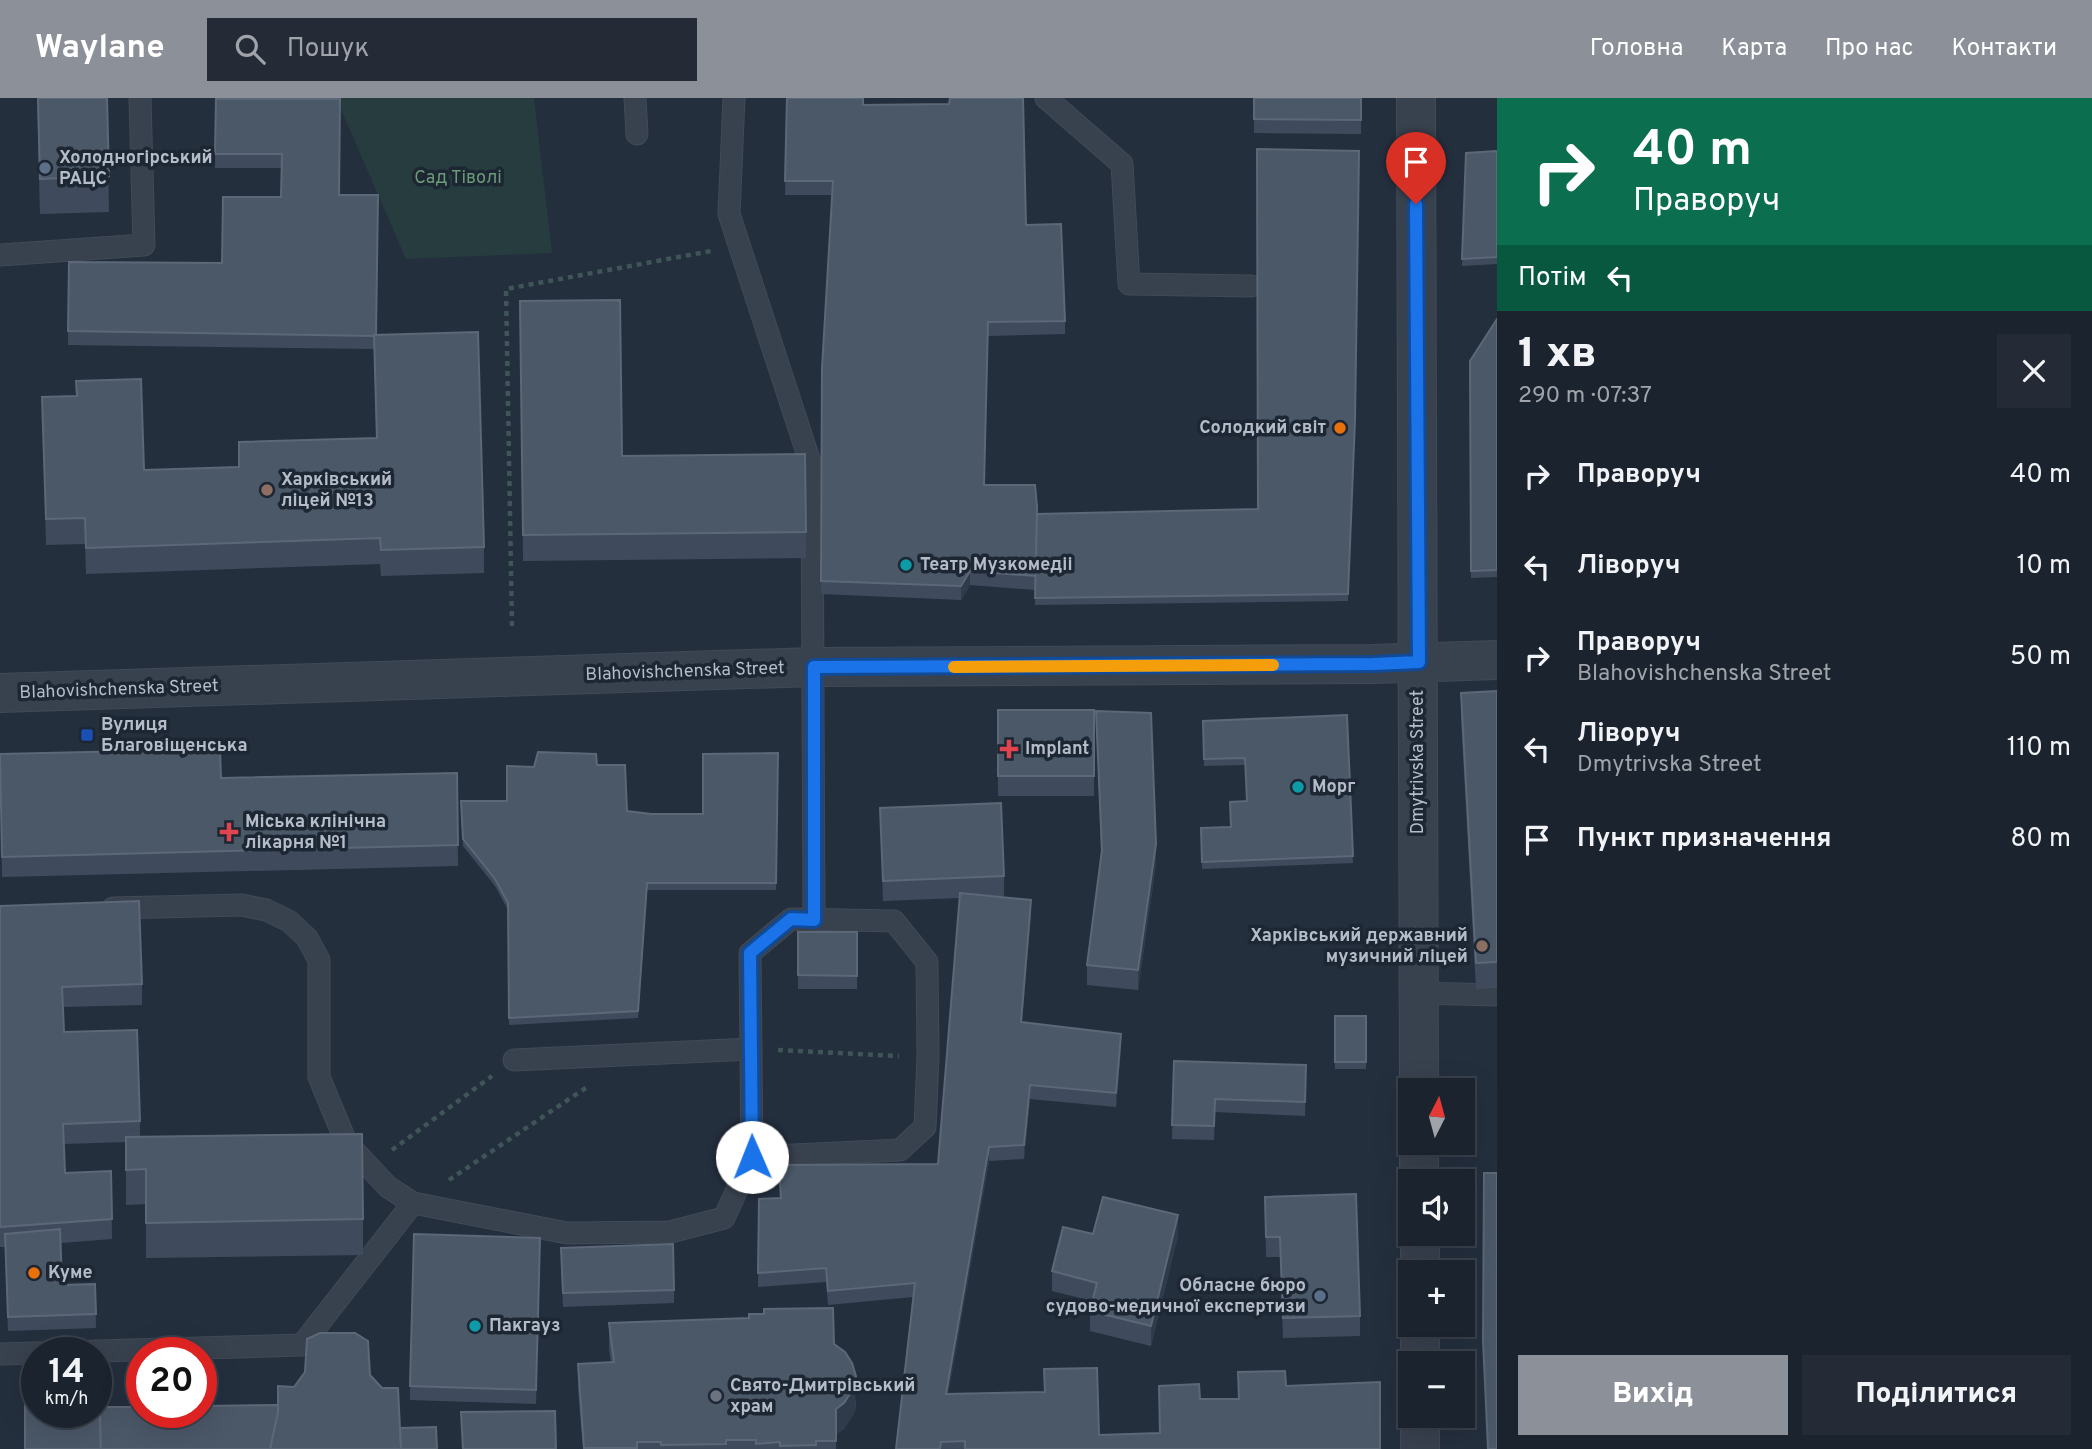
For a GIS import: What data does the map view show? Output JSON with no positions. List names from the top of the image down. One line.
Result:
{"streets":{"street":["Blahovishchenska Street","Dmytrivska Street"]},"crossings":[["Blahovishchenska Street","Dmytrivska Street"]],"parks":["Сад Тіволі"],"places":{"other":["Холодногірський РАЦС","Солодкий світ","Харківський ліцей №13","Театр Музкомедіі","Морг","Харківський державний музичний ліцей","Куме","Обласне бюро судово-медичної експертизи","Пакгауз","Свято-Дмитрівський храм"],"transit":["Вулиця Благовіщенська"],"health":["Implant","Міська клінічна лікарня №1"]},"north":"top","page":{"header":"Waylane","search":"Пошук","nav":["Головна","Карта","Про нас","Контакти"],"turn":["40 m","Праворуч"],"then":"Потім","heading":["1 хв","290 m · 07:37"],"list":[{"name":"Праворуч","value":"40 m"},{"name":"Ліворуч","value":"10 m"},{"name":"Праворуч","note":"Blahovishchenska Street","value":"50 m"},{"name":"Ліворуч","note":"Dmytrivska Street","value":"110 m"},{"name":"Пункт призначення","value":"80 m"}],"map_buttons":["+","−"],"speed":"14 km/h","limit":"20","buttons":["Вихід","Поділитися"]}}
